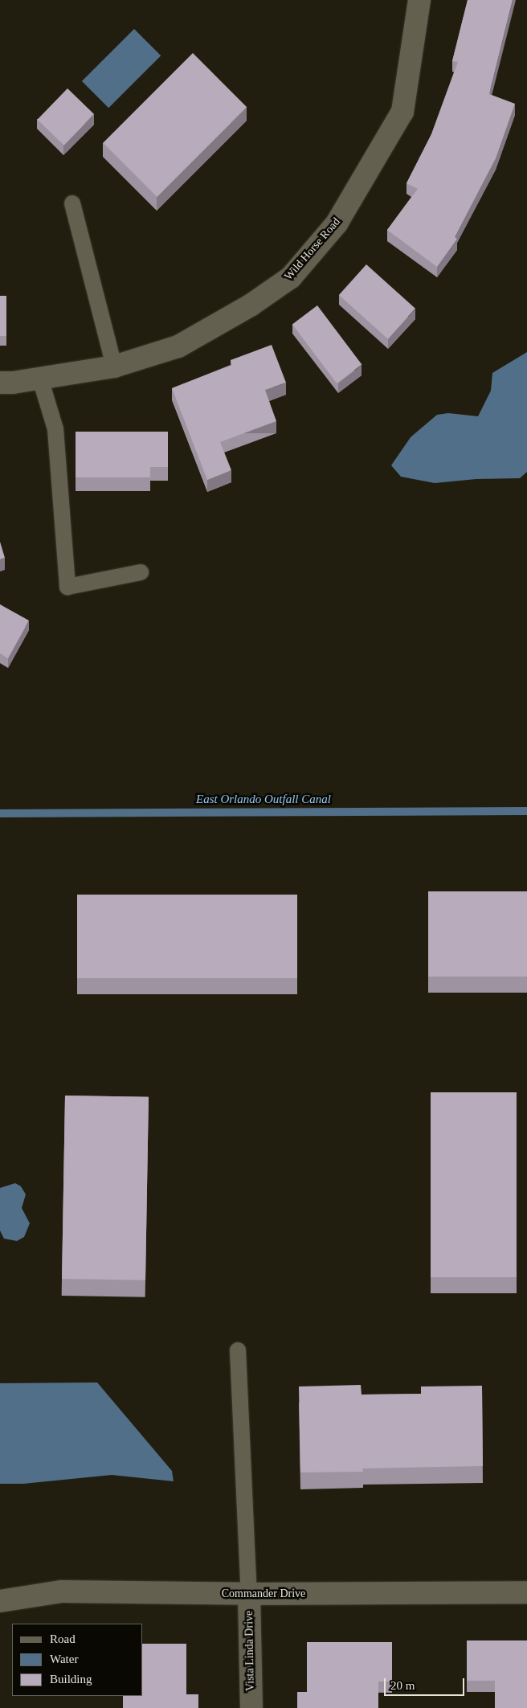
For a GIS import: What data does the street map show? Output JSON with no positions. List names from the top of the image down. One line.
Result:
{"streets":{"street":["Wild Horse Road","Commander Drive","Vista Linda Drive"]},"crossings":[["Commander Drive","Vista Linda Drive"]],"water":["East Orlando Outfall Canal"],"legend":["Road","Water","Building"],"scale_bar":"20 m"}
